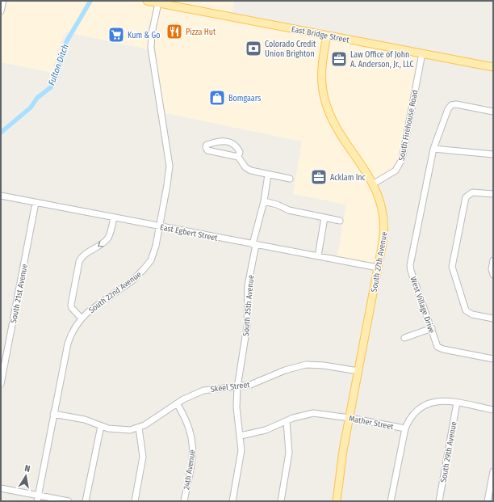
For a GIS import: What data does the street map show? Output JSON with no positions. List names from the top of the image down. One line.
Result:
{"streets":{"main road":["East Bridge Street","South 27th Avenue"],"street":["South Firehouse Road","East Egbert Street","South 22nd Avenue","South 21st Avenue","West Village Drive","South 25th Avenue","Skeel Street","Mather Street","South 29th Avenue","24th Avenue"]},"crossings":[["East Bridge Street","South Firehouse Road"],["East Bridge Street","South 27th Avenue"],["East Bridge Street","South 22nd Avenue"],["South Firehouse Road","South 27th Avenue"],["East Egbert Street","South 27th Avenue"],["East Egbert Street","South 22nd Avenue"],["East Egbert Street","South 21st Avenue"],["East Egbert Street","South 25th Avenue"],["South 27th Avenue","Skeel Street"],["South 27th Avenue","Mather Street"],["South 22nd Avenue","Skeel Street"],["South 25th Avenue","Skeel Street"],["South 25th Avenue","Mather Street"],["Skeel Street","24th Avenue"],["Mather Street","South 29th Avenue"]],"water":["Fulton Ditch"],"places":{"restaurant":["Pizza Hut"],"supermarket":["Kum & Go"],"bank":["Colorado Credit Union Brighton"],"office":["Law Office of John A. Anderson, Jr., LLC","Acklam Inc"],"shop":["Bomgaars"]},"north":"top"}
